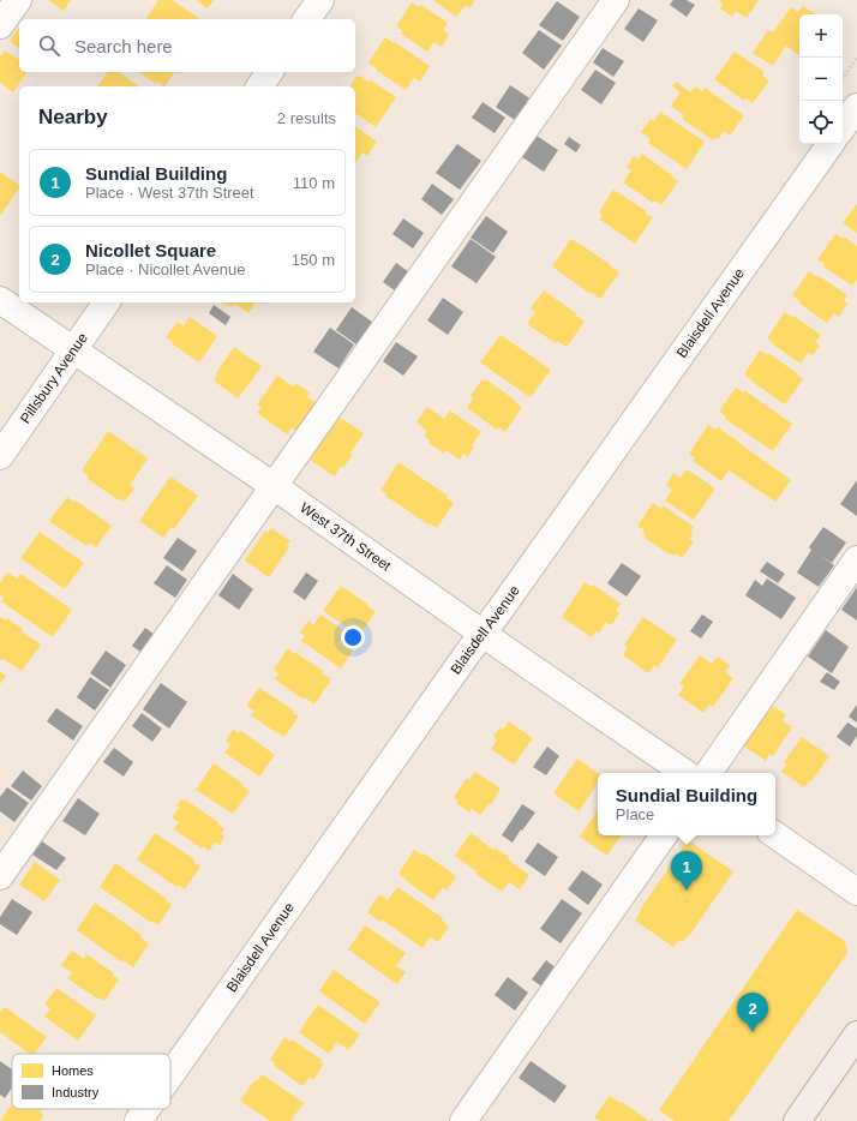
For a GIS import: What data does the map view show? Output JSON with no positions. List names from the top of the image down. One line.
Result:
{"streets":{"street":["Blaisdell Avenue","Pillsbury Avenue","West 37th Street"]},"crossings":[["Blaisdell Avenue","West 37th Street"],["Pillsbury Avenue","West 37th Street"]],"legend":["Homes","Industry"],"page":{"map_buttons":["+","−"],"search":"Search here","heading":["Nearby","2 results"],"list":[{"mark":"1","name":"Sundial Building","note":"Place · West 37th Street","value":"110 m"},{"mark":"2","name":"Nicollet Square","note":"Place · Nicollet Avenue","value":"150 m"}],"popup":["Sundial Building","Place"],"pins":["1","2"]}}
